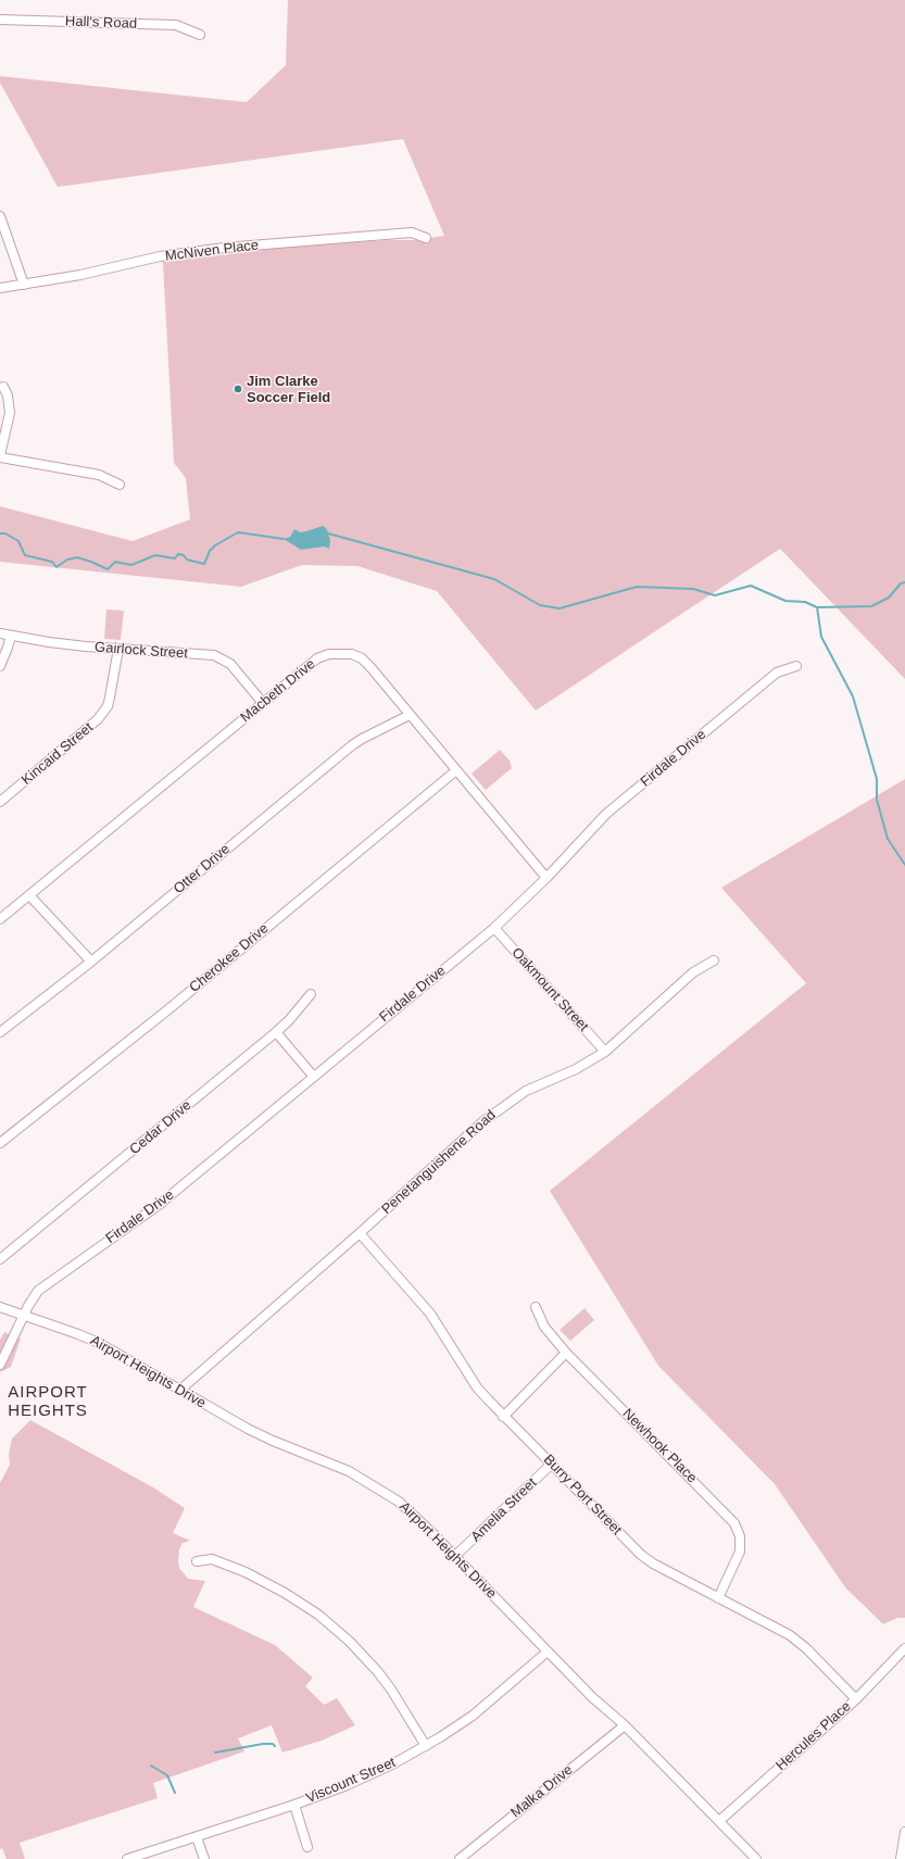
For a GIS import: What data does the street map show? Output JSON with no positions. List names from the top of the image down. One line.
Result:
{"streets":{"street":["Hall's Road","McNiven Place","Gairlock Street","Macbeth Drive","Kincaid Street","Firdale Drive","Otter Drive","Cherokee Drive","Oakmount Street","Cedar Drive","Penetanguishene Road","Airport Heights Drive","Newhook Place","Burry Port Street","Amelia Street","Hercules Place","Viscount Street","Malka Drive"]},"crossings":[["Gairlock Street","Macbeth Drive"],["Gairlock Street","Kincaid Street"],["Macbeth Drive","Firdale Drive"],["Macbeth Drive","Otter Drive"],["Macbeth Drive","Cherokee Drive"],["Firdale Drive","Oakmount Street"],["Firdale Drive","Airport Heights Drive"],["Oakmount Street","Penetanguishene Road"],["Penetanguishene Road","Airport Heights Drive"],["Penetanguishene Road","Burry Port Street"],["Airport Heights Drive","Amelia Street"],["Airport Heights Drive","Hercules Place"],["Airport Heights Drive","Viscount Street"],["Airport Heights Drive","Malka Drive"],["Newhook Place","Burry Port Street"],["Burry Port Street","Amelia Street"],["Burry Port Street","Hercules Place"]],"districts":["AIRPORT HEIGHTS"],"places":["Jim Clarke Soccer Field"]}
